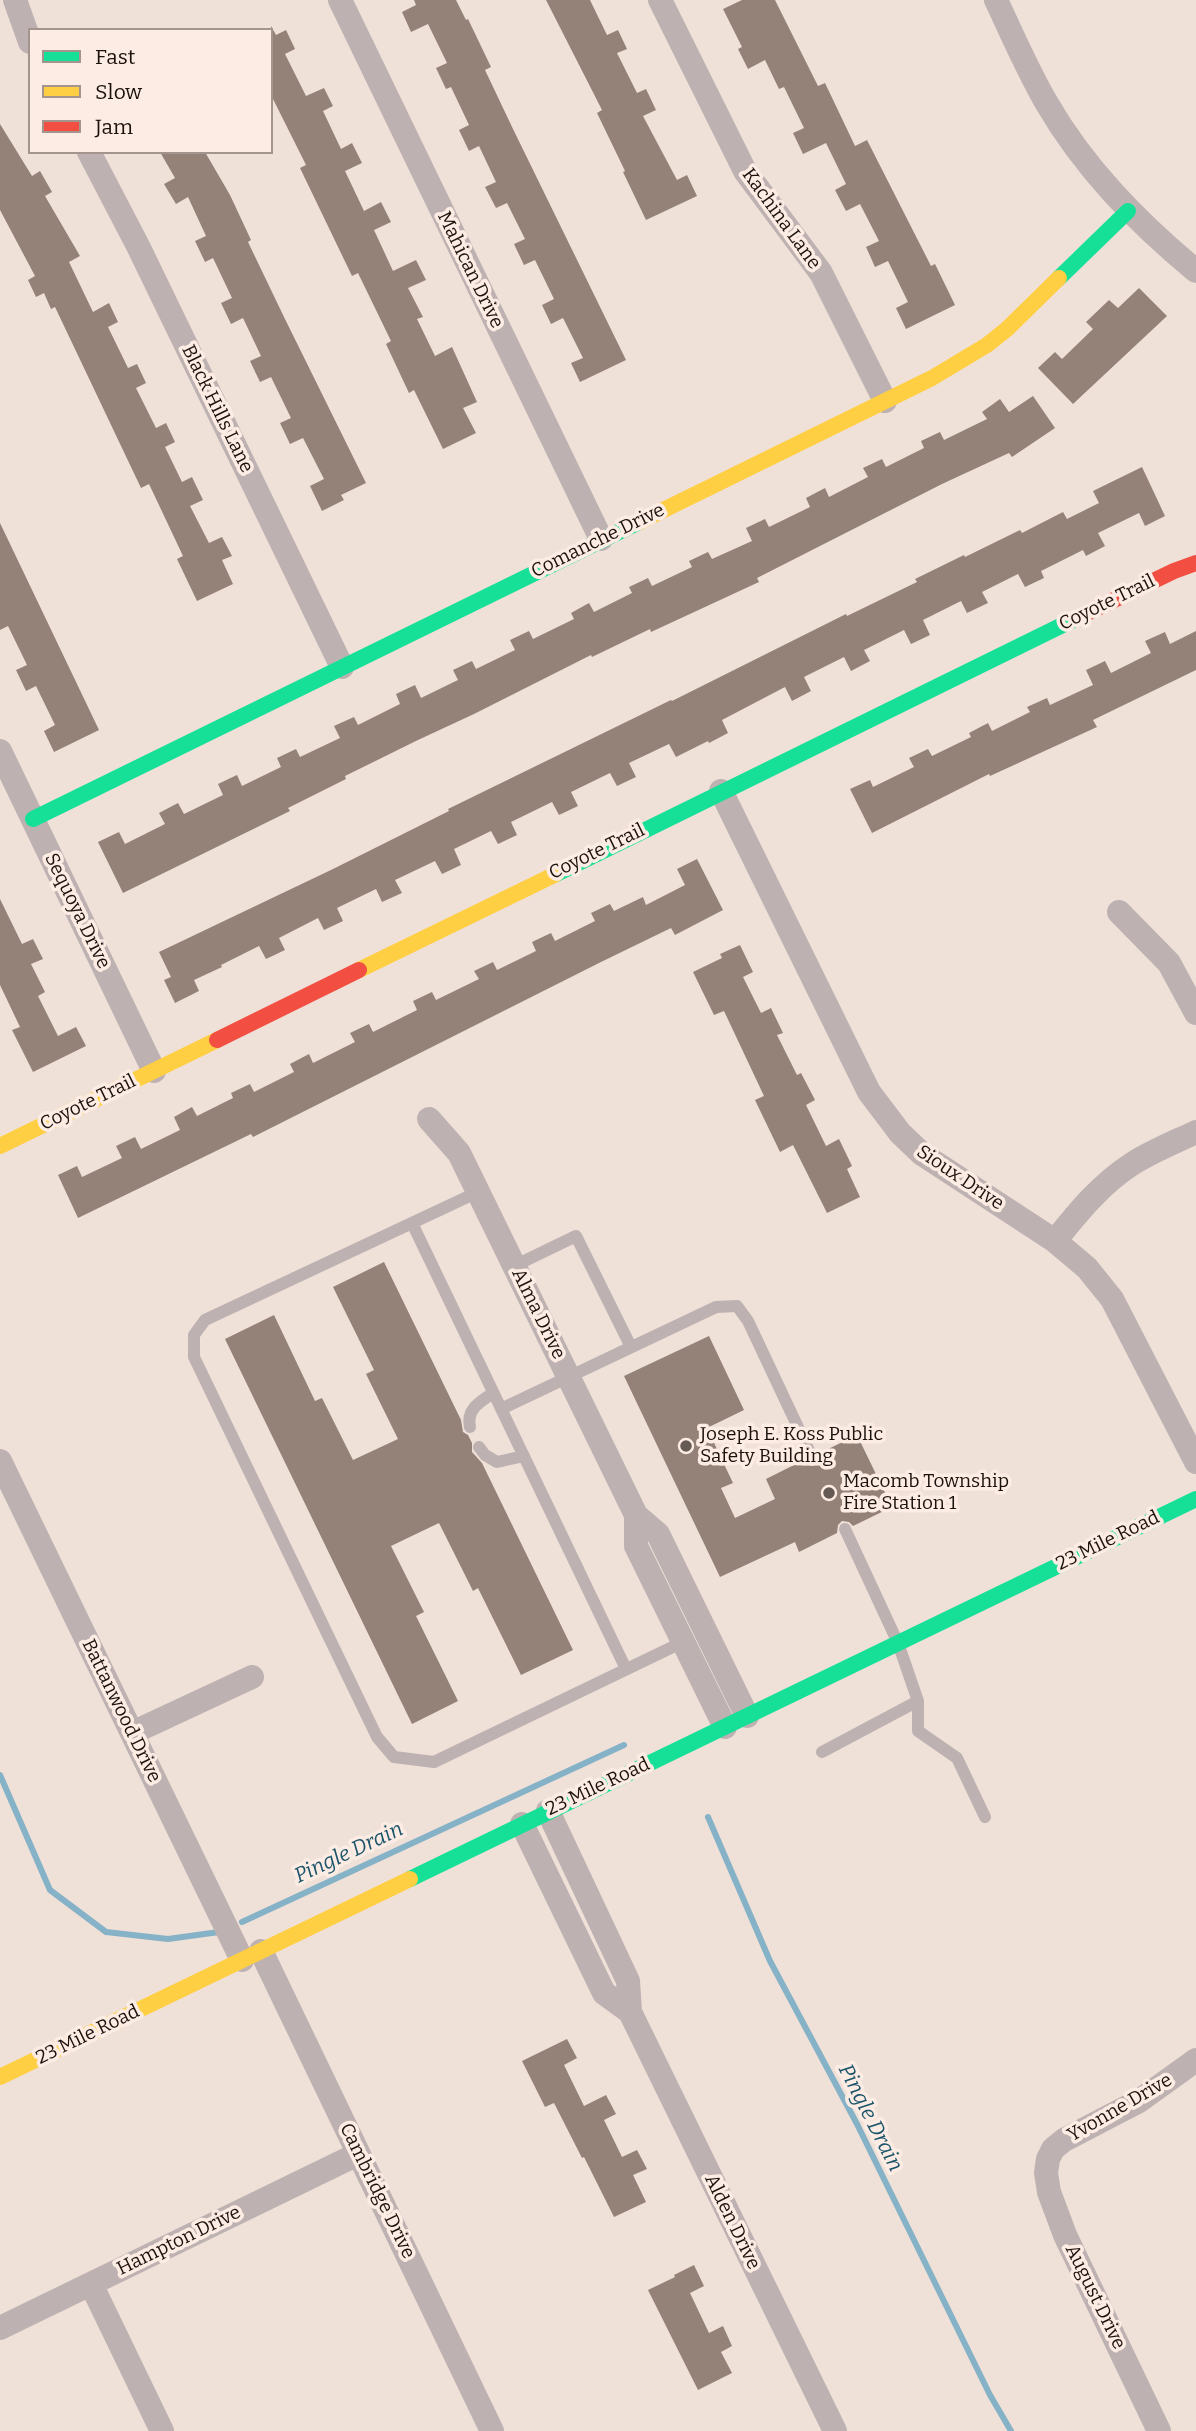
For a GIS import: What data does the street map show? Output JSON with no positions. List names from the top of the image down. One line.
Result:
{"streets":{"street":["Kachina Lane","Mahican Drive","Black Hills Lane","Comanche Drive","Coyote Trail","Sequoya Drive","Sioux Drive","Alma Drive","23 Mile Road","Battanwood Drive","Yvonne Drive","Cambridge Drive","Alden Drive","Hampton Drive","August Drive"]},"crossings":[["Kachina Lane","Comanche Drive"],["Mahican Drive","Comanche Drive"],["Black Hills Lane","Comanche Drive"],["Comanche Drive","Sequoya Drive"],["Coyote Trail","Sequoya Drive"],["Coyote Trail","Sioux Drive"],["Alma Drive","23 Mile Road"],["23 Mile Road","Battanwood Drive"],["23 Mile Road","Cambridge Drive"],["23 Mile Road","Alden Drive"],["Battanwood Drive","Cambridge Drive"],["Yvonne Drive","August Drive"],["Cambridge Drive","Hampton Drive"]],"water":["Pingle Drain"],"places":["Joseph E. Koss Public Safety Building","Macomb Township Fire Station 1"],"legend":["Fast","Slow","Jam"]}
